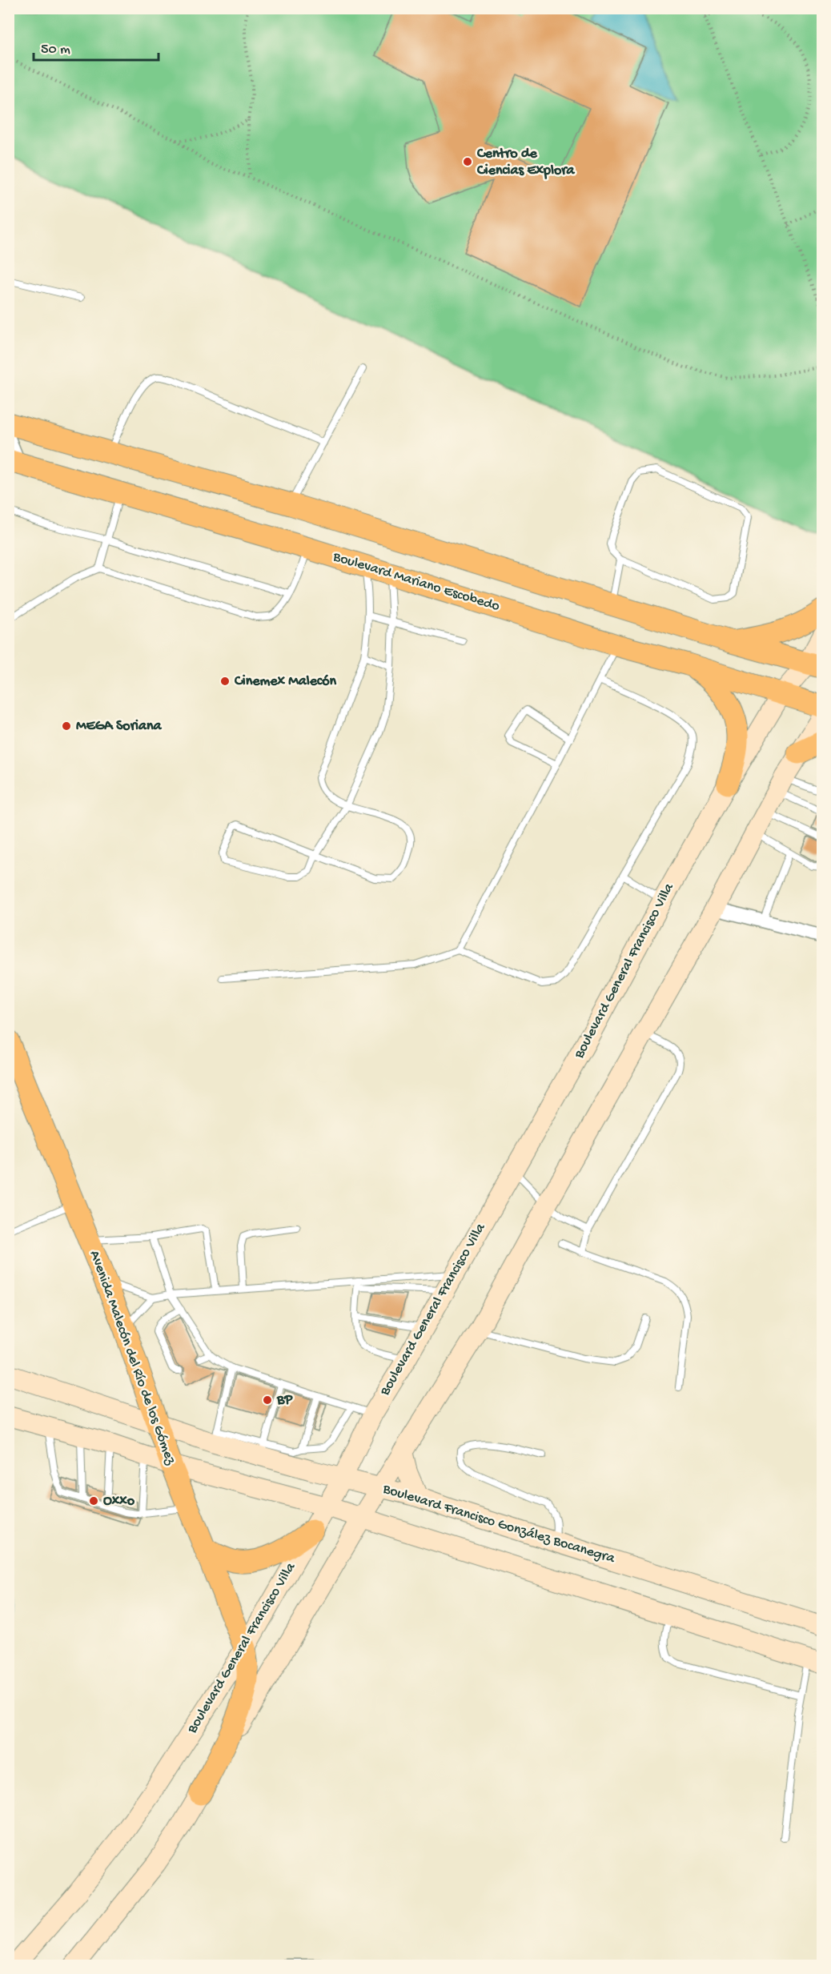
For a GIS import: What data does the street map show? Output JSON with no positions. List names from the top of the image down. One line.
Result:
{"streets":{"main road":["Boulevard Mariano Escobedo","Boulevard General Francisco Villa","Avenida Malecón del Río de los Gómez","Boulevard Francisco González Bocanegra"]},"crossings":[["Boulevard Mariano Escobedo","Boulevard General Francisco Villa"],["Boulevard General Francisco Villa","Avenida Malecón del Río de los Gómez"],["Boulevard General Francisco Villa","Boulevard Francisco González Bocanegra"],["Avenida Malecón del Río de los Gómez","Boulevard Francisco González Bocanegra"]],"places":["Centro de Ciencias Explora","Cinemex Malecón","MEGA Soriana","BP","Oxxo"],"scale_bar":"50 m"}
